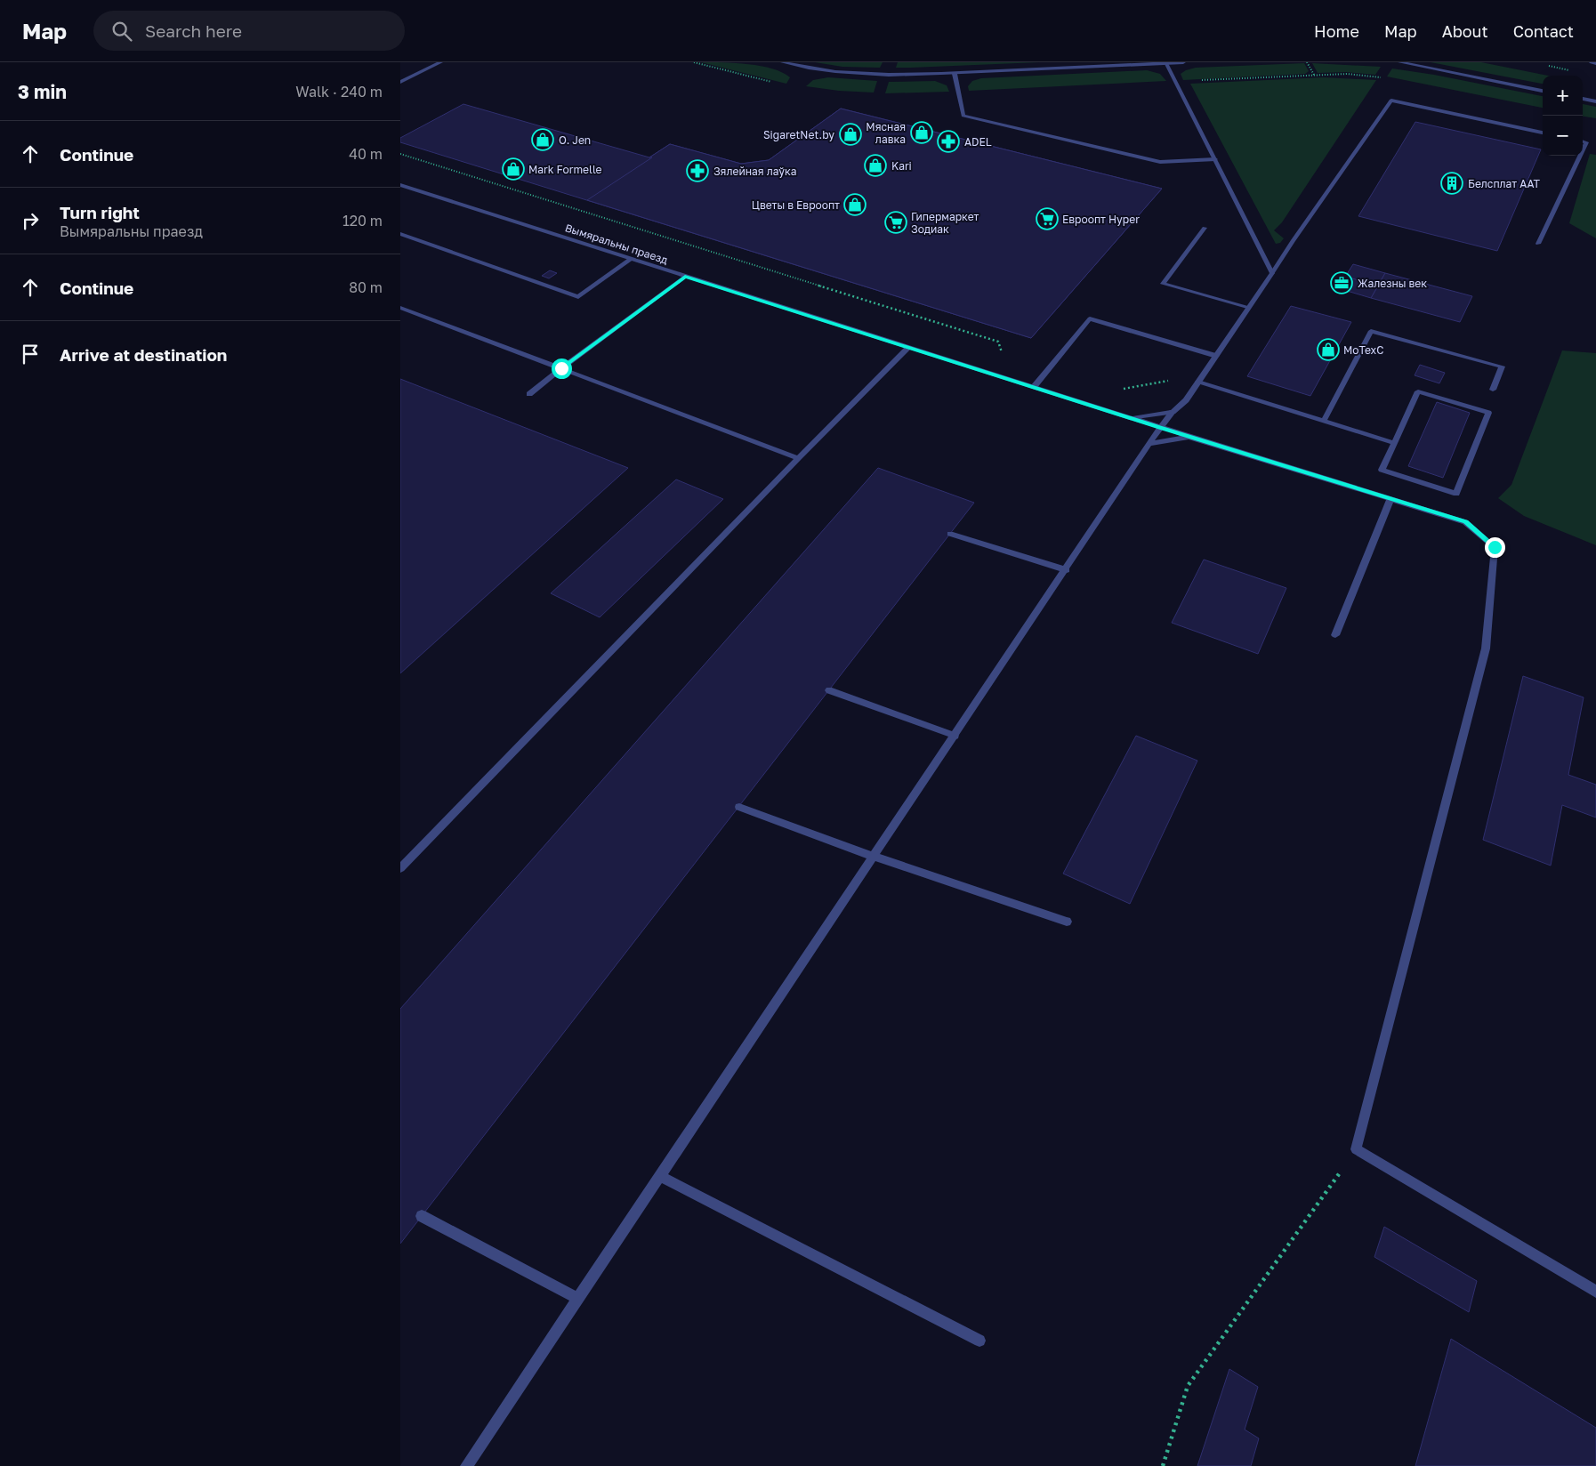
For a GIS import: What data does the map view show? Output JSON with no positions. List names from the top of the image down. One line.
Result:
{"streets":{"street":["Вымяральны праезд"]},"places":{"shop":["Мясная лавка","SigaretNet.by","O. Jen","Kari","Mark Formelle","Цветы в Евроопт","MoTexC"],"pharmacy":["ADEL","Зялейная лаўка"],"building":["Белсплат ААТ"],"supermarket":["Евроопт Hyper","Гипермаркет Зодиак"],"office":["Жалезны век"]},"page":{"header":"Map","search":"Search here","nav":["Home","Map","About","Contact"],"heading":["3 min","Walk · 240 m"],"map_buttons":["+","−"],"list":[["Continue","40 m"],["Turn right","Вымяральны праезд","120 m"],["Continue","80 m"],"Arrive at destination"]}}
